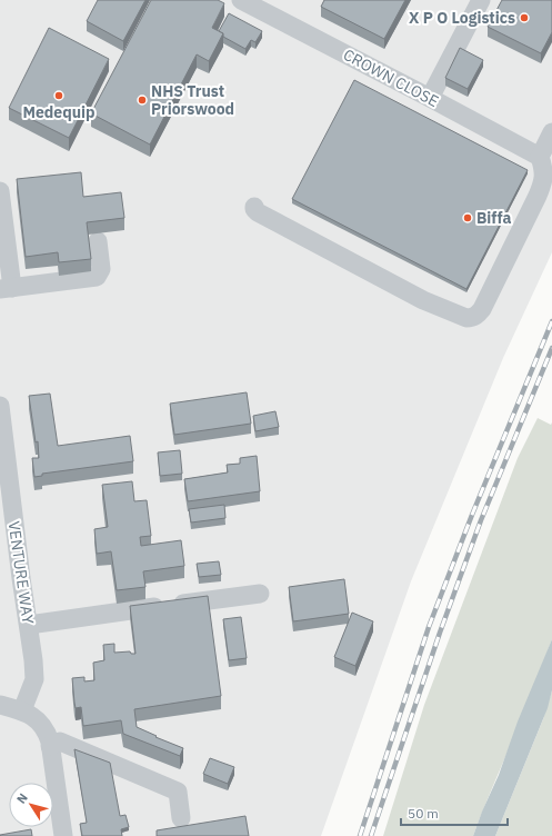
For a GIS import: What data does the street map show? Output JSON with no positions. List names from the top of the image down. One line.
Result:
{"streets":{"street":["CROWN CLOSE","VENTURE WAY"]},"places":["X P O Logistics","Medequip","NHS Trust Priorswood","Biffa"],"scale_bar":"50 m","north":"top left"}
